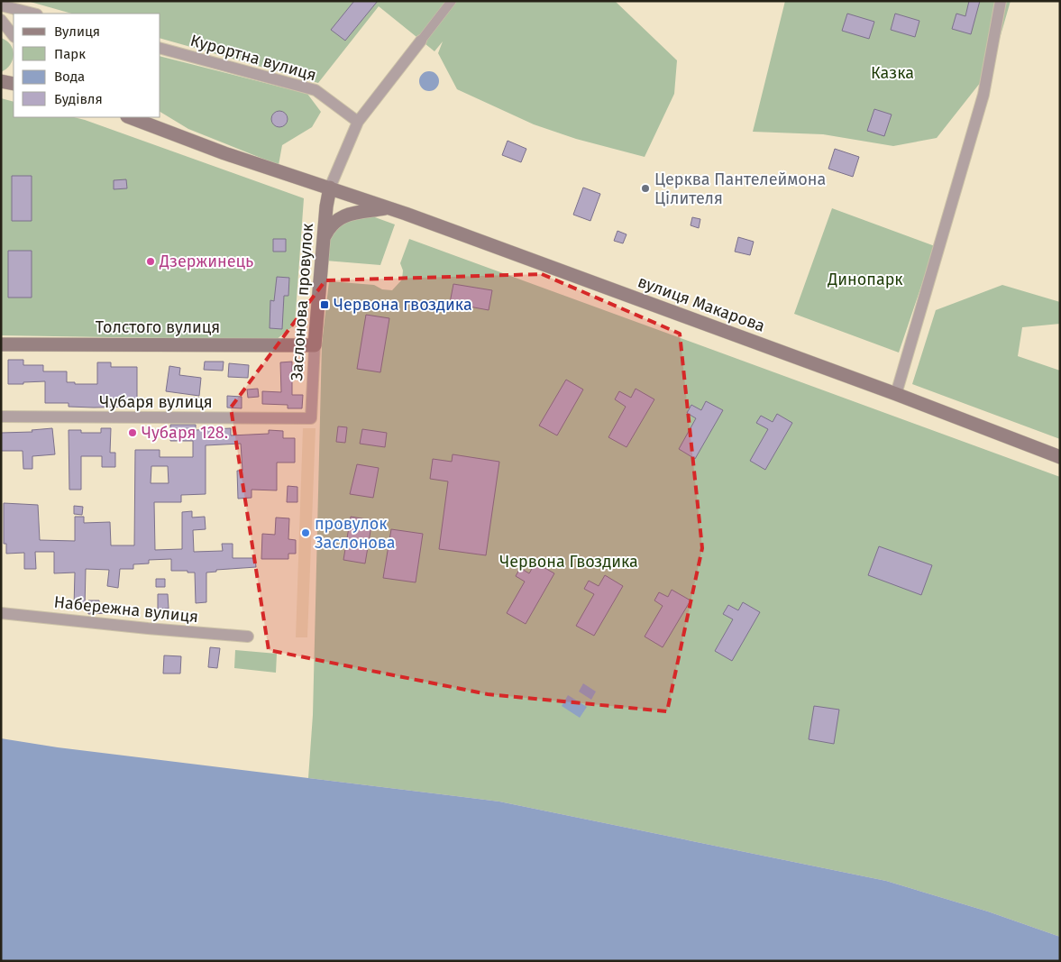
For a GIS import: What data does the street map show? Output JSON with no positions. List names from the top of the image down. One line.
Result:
{"streets":{"main road":["Заслонова провулок","вулиця Макарова","Толстого вулиця"],"street":["Курортна вулиця","Чубаря вулиця","Набережна вулиця"]},"crossings":[["Заслонова провулок","вулиця Макарова"],["Заслонова провулок","Толстого вулиця"],["Заслонова провулок","Чубаря вулиця"]],"parks":["Казка","Динопарк","Червона Гвоздика"],"places":{"other":["Церква Пантелеймона Цілителя","Дзержинець","Чубаря 128.","провулок Заслонова"],"transit":["Червона гвоздика"]},"legend":["Вулиця","Парк","Вода","Будівля"]}
